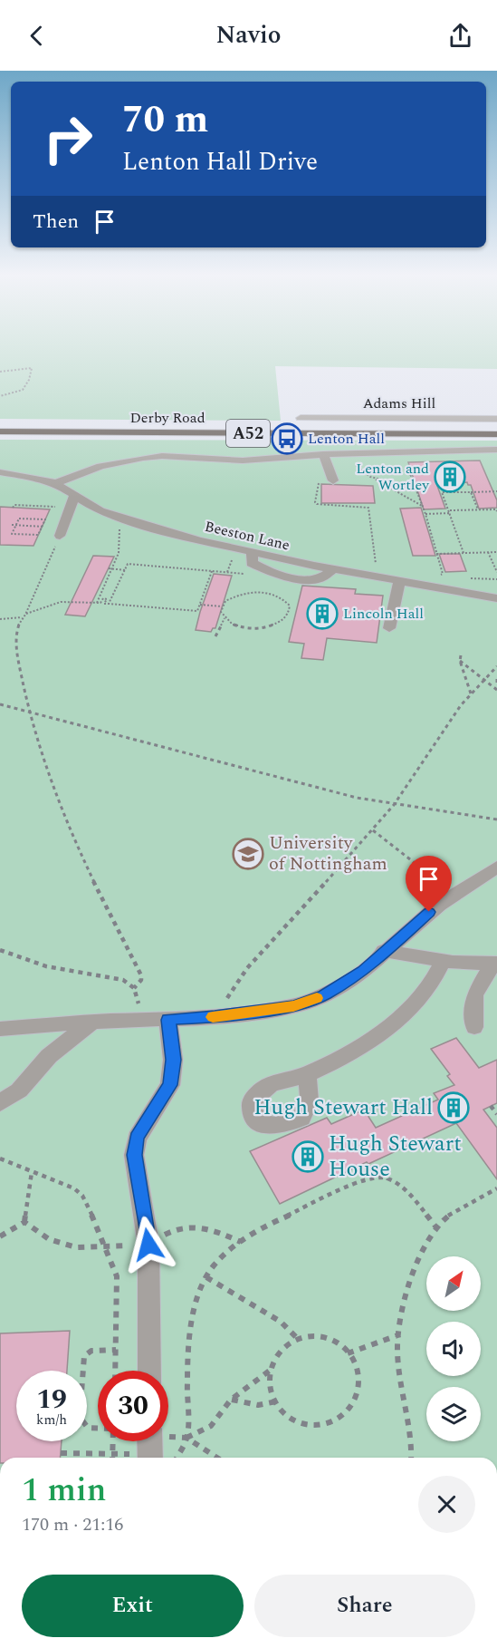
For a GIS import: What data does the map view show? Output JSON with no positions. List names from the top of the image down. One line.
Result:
{"streets":{"highway":["Derby Road","A52"],"street":["Adams Hill","Beeston Lane"]},"places":{"bus stop":["Lenton Hall"],"building":["Lenton and Wortley","Lincoln Hall","Hugh Stewart Hall","Hugh Stewart House"],"school or university":["University of Nottingham"]},"north":"top right","page":{"header":"Navio","turn":["70 m","Lenton Hall Drive"],"then":"Then","speed":"19 km/h","limit":"30","heading":["1 min","170 m · 21:16"],"buttons":["Exit","Share"]}}
